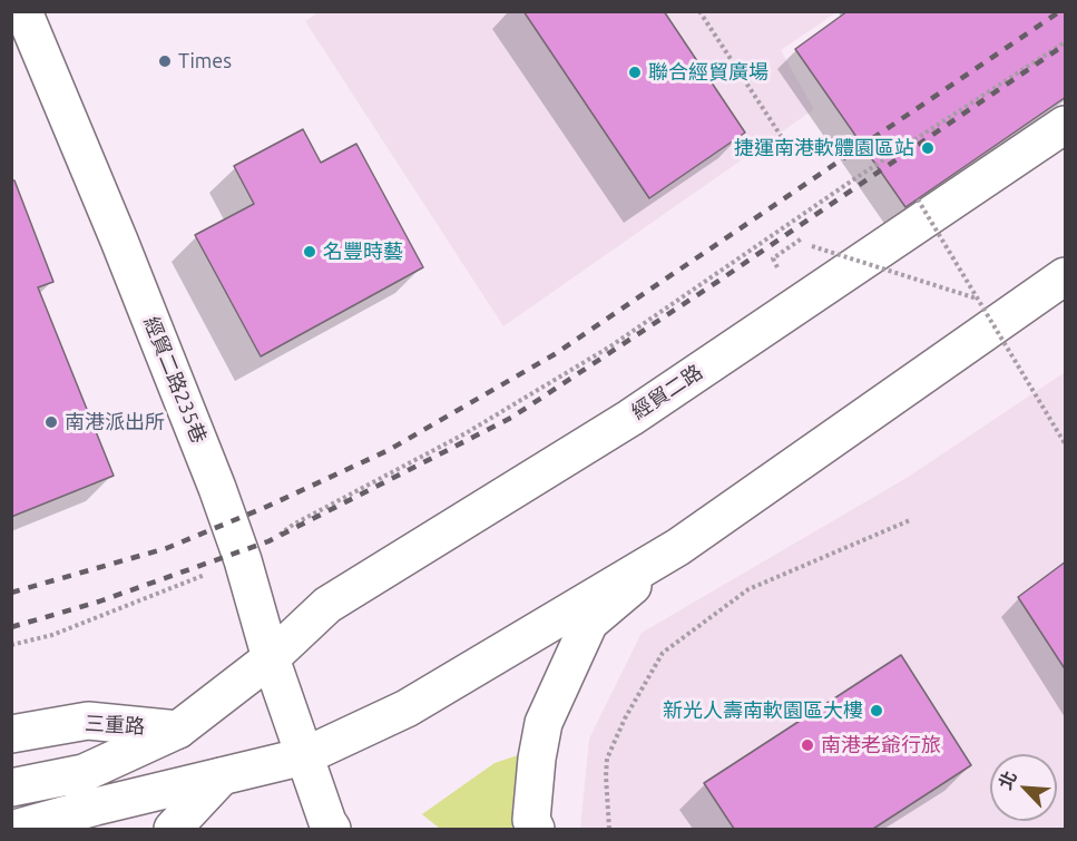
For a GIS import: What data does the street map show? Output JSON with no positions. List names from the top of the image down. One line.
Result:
{"streets":{"main road":["經貿二路235巷","經貿二路","三重路"]},"crossings":[["經貿二路235巷","經貿二路"],["經貿二路","三重路"]],"places":["Times","聯合經貿廣場","捷運南港軟體園區站","名豐時藝","南港派出所","新光人壽南軟園區大樓","南港老爺行旅"],"north":"top left"}
